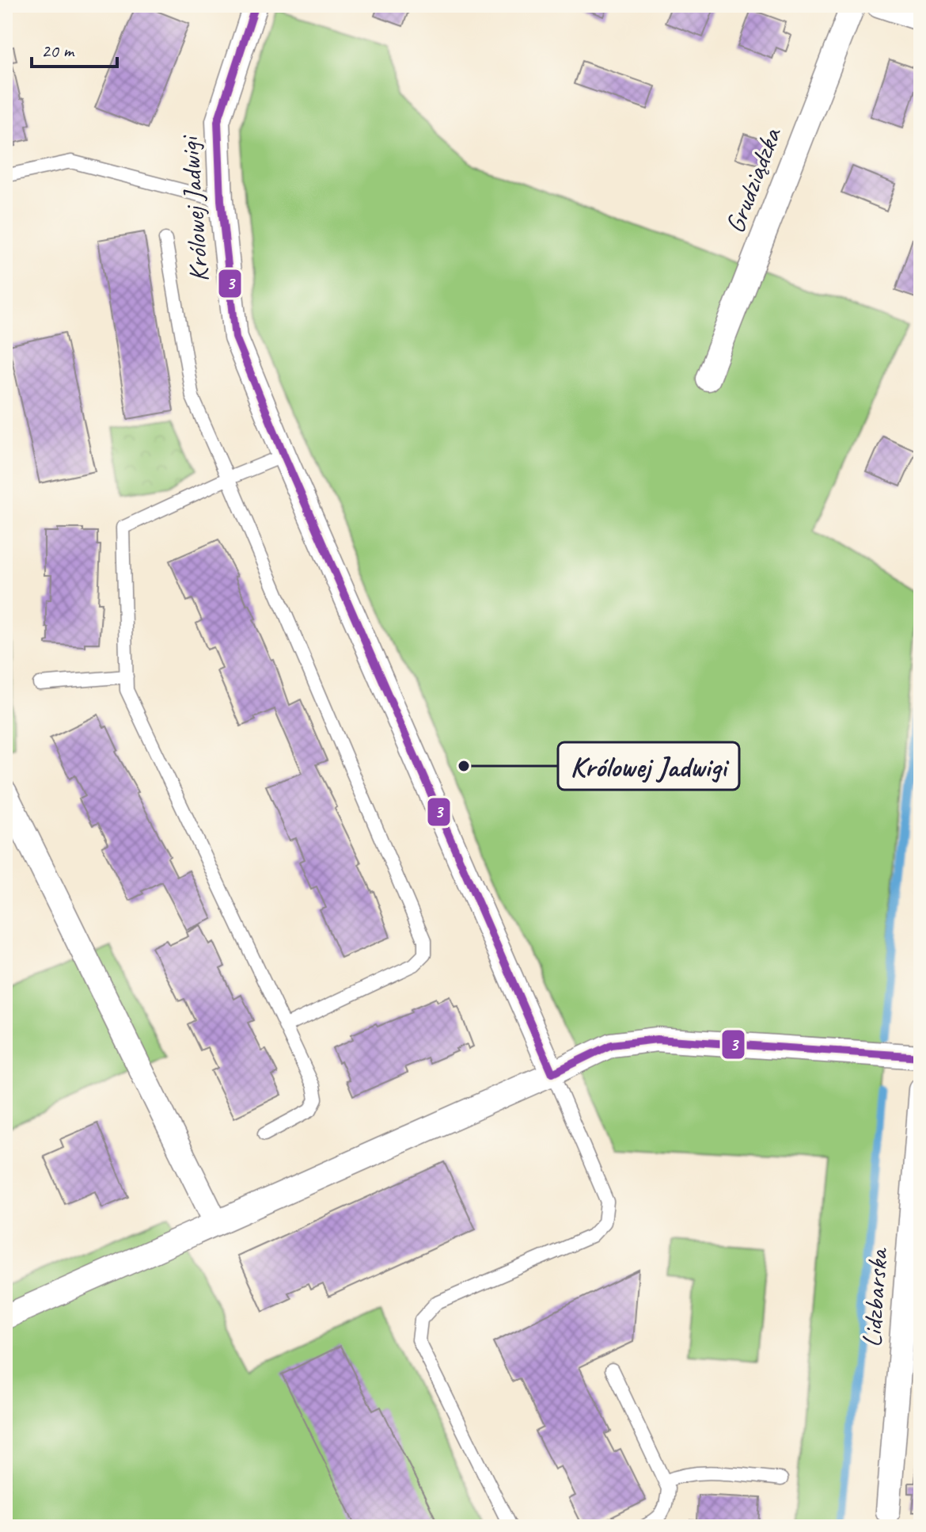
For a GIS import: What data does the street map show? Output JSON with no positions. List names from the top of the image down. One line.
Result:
{"streets":{"street":["Grudziądzka","Królowej Jadwigi","Lidzbarska"]},"places":["Królowej Jadwigi"],"lines":["transit line 3"],"scale_bar":"20 m"}
